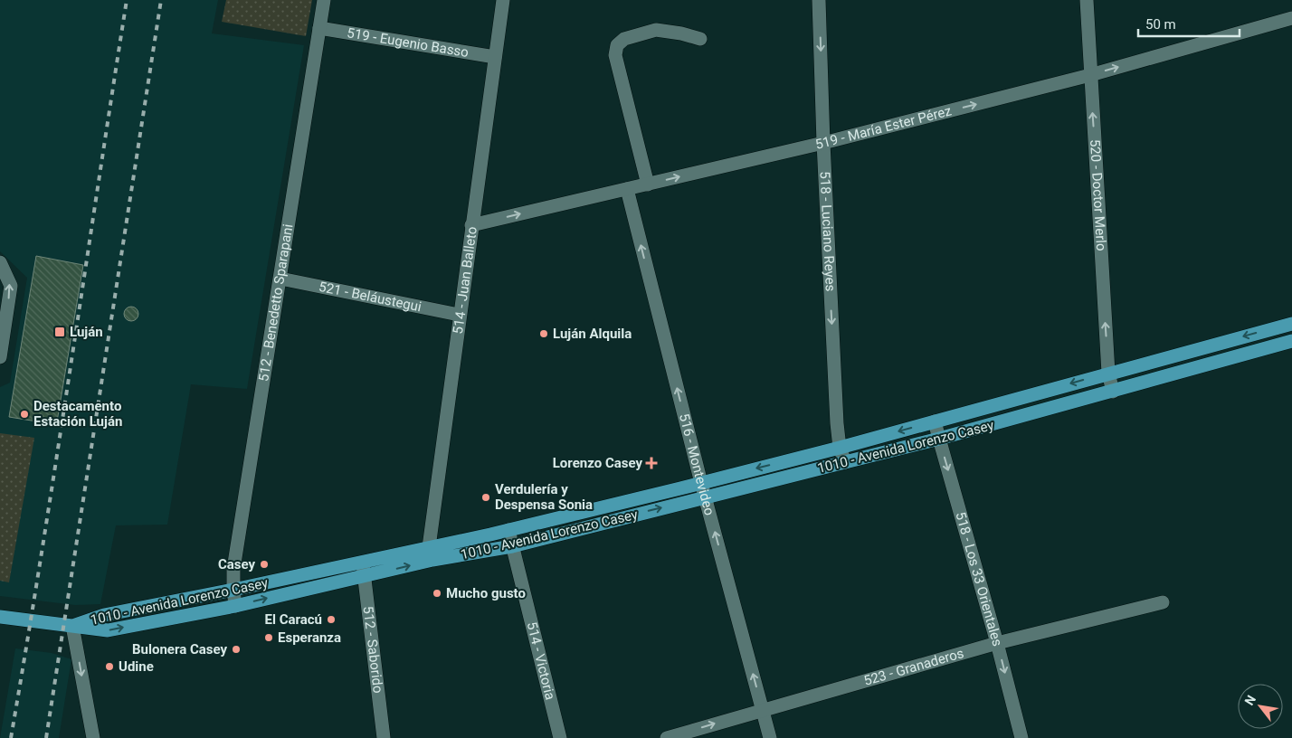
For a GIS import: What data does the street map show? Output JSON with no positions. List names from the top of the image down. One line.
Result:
{"streets":{"main road":["1010 - Avenida Lorenzo Casey"],"street":["519 - Eugenio Basso","519 - María Ester Pérez","520 - Doctor Merlo","518 - Luciano Reyes","514 - Juan Balleto","521 - Beláustegui","512 - Benedetto Sparapani","516 - Montevideo","518 - Los 33 Orientales","512 - Saborido","514 - Victoria","523 - Granaderos"]},"crossings":[["519 - Eugenio Basso","514 - Juan Balleto"],["519 - Eugenio Basso","512 - Benedetto Sparapani"],["519 - María Ester Pérez","520 - Doctor Merlo"],["519 - María Ester Pérez","518 - Luciano Reyes"],["519 - María Ester Pérez","514 - Juan Balleto"],["519 - María Ester Pérez","516 - Montevideo"],["520 - Doctor Merlo","1010 - Avenida Lorenzo Casey"],["518 - Luciano Reyes","1010 - Avenida Lorenzo Casey"],["514 - Juan Balleto","521 - Beláustegui"],["514 - Juan Balleto","1010 - Avenida Lorenzo Casey"],["521 - Beláustegui","512 - Benedetto Sparapani"],["512 - Benedetto Sparapani","1010 - Avenida Lorenzo Casey"],["1010 - Avenida Lorenzo Casey","516 - Montevideo"],["1010 - Avenida Lorenzo Casey","518 - Los 33 Orientales"],["1010 - Avenida Lorenzo Casey","512 - Saborido"],["1010 - Avenida Lorenzo Casey","514 - Victoria"],["516 - Montevideo","523 - Granaderos"],["518 - Los 33 Orientales","523 - Granaderos"]],"one_way":["519 - María Ester Pérez","520 - Doctor Merlo","518 - Luciano Reyes","516 - Montevideo","518 - Los 33 Orientales"],"places":{"transit":["Luján"],"other":["Luján Alquila","Destacamento Estación Luján","Verdulería y Despensa Sonia","Casey","Mucho gusto","El Caracú","Esperanza","Bulonera Casey","Udine"],"health":["Lorenzo Casey"]},"scale_bar":"50 m","north":"top left"}
